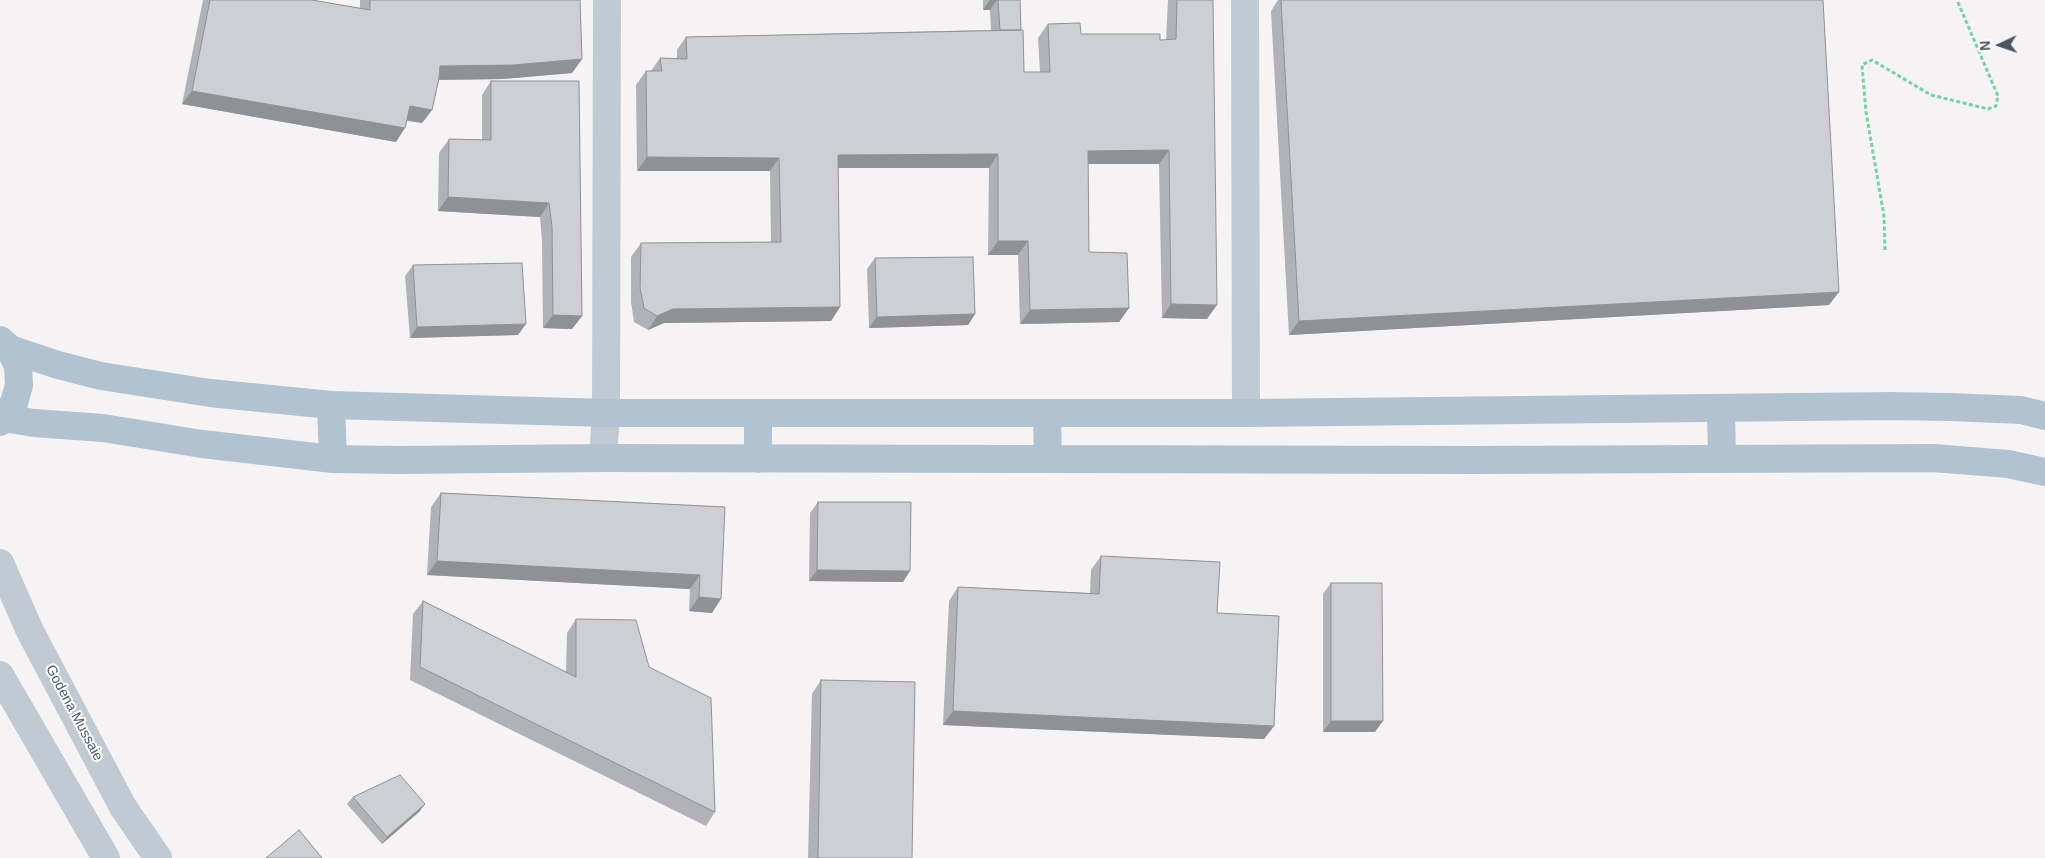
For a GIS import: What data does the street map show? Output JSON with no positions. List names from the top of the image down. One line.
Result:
{"streets":{"street":["Godena Mussaie"]},"north":"left"}
